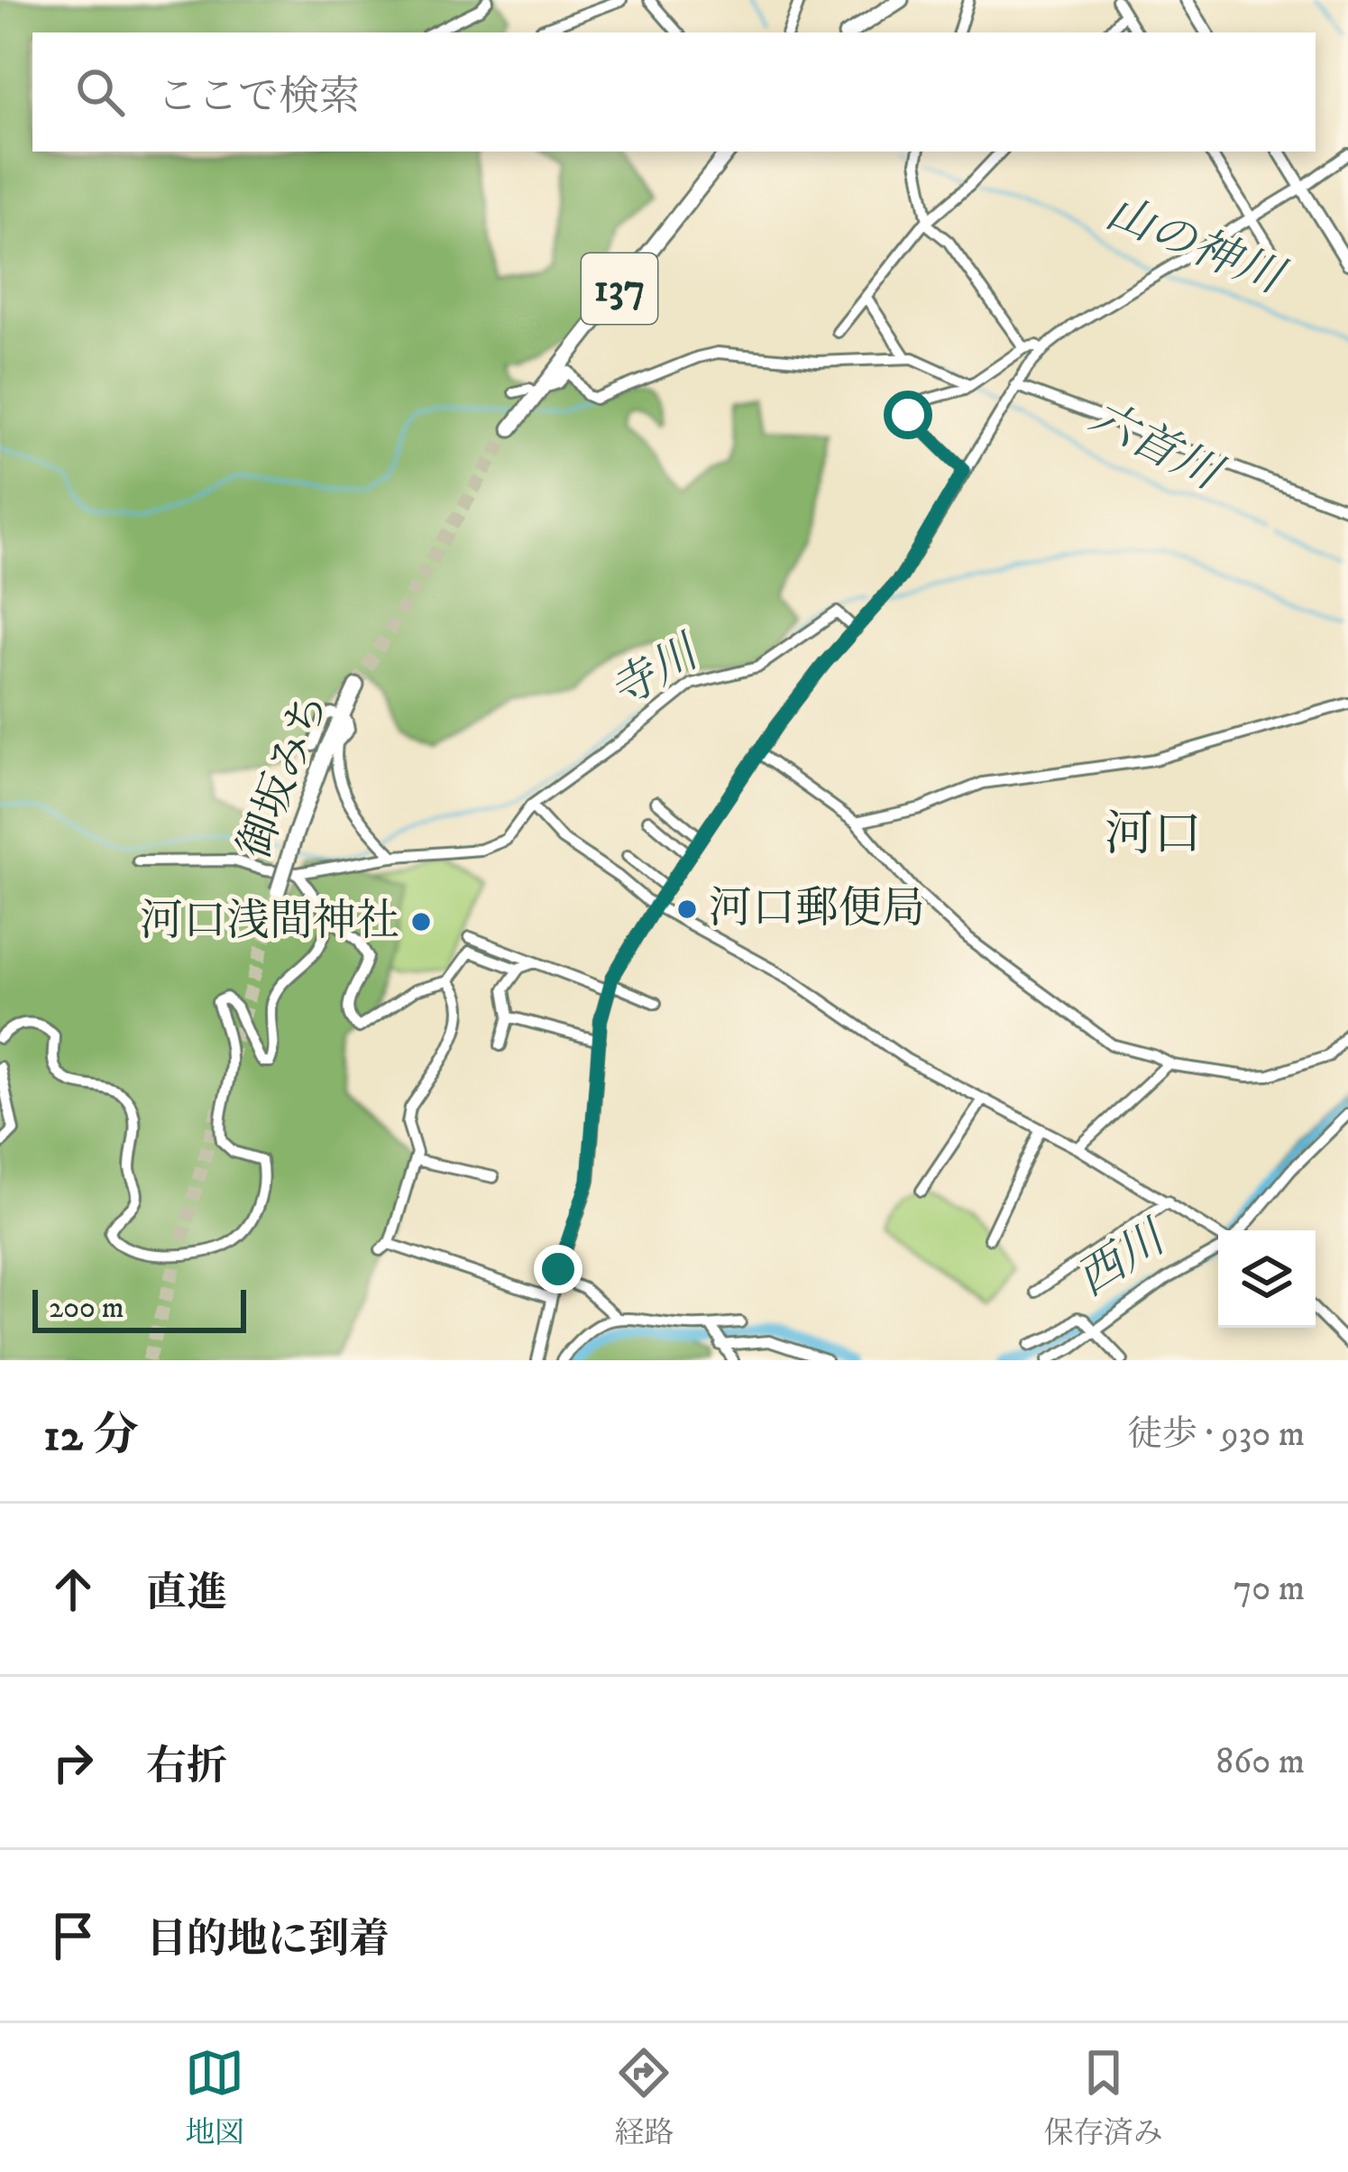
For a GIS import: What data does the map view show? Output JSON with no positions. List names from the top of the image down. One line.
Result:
{"streets":{"highway":["137","御坂みち"]},"districts":["河口"],"water":["山の神川","六首川","寺川","西川"],"places":["河口郵便局","河口浅間神社"],"scale_bar":"200 m","page":{"search":"ここで検索","scale":"200 m","heading":["12 分","徒歩 · 930 m"],"list":[["直進","70 m"],["右折","860 m"],"目的地に到着"],"nav":["地図","経路","保存済み"]}}
